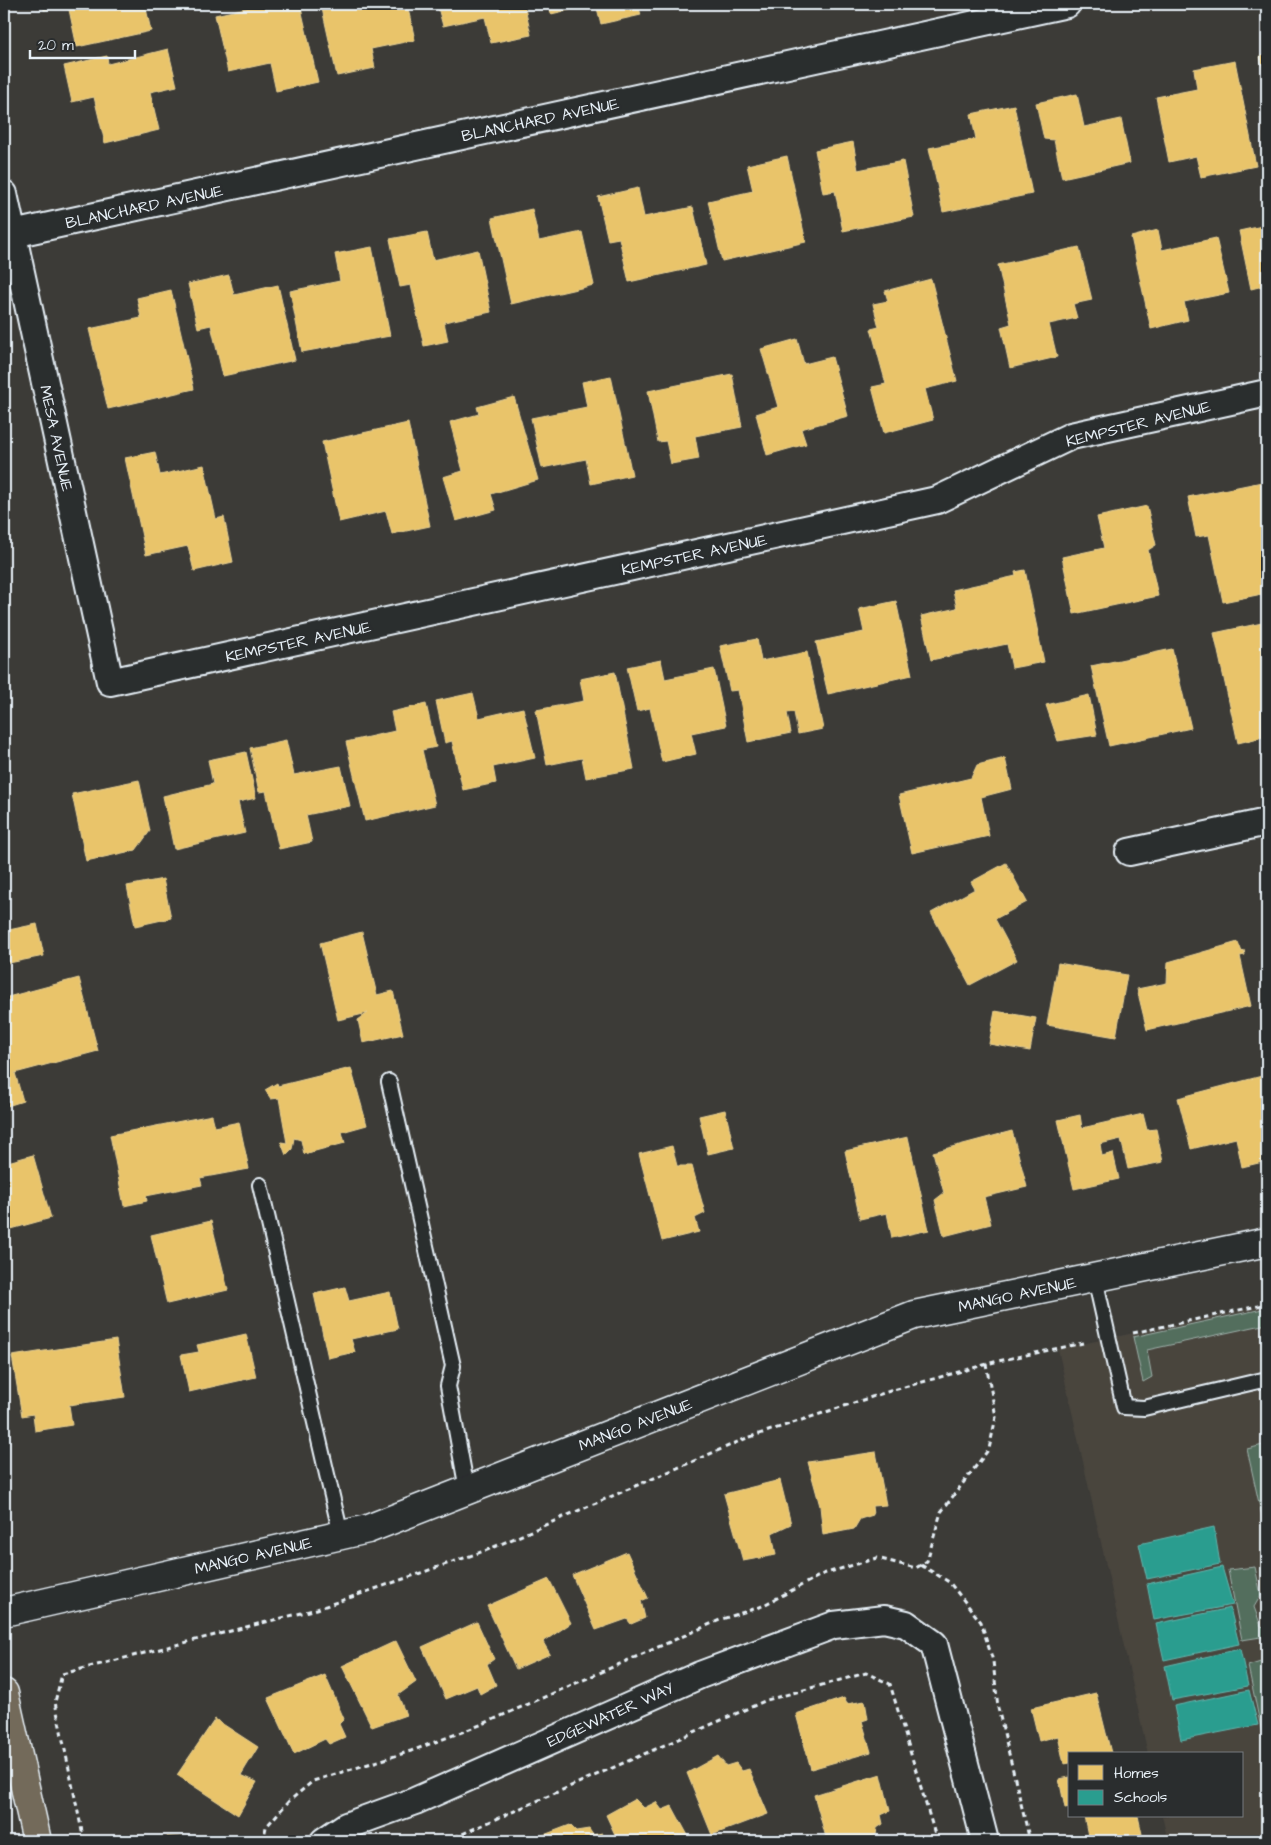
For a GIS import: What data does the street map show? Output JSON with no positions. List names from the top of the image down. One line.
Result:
{"streets":{"street":["BLANCHARD AVENUE","KEMPSTER AVENUE","MESA AVENUE","MANGO AVENUE","EDGEWATER WAY"]},"crossings":[["BLANCHARD AVENUE","MESA AVENUE"],["KEMPSTER AVENUE","MESA AVENUE"]],"legend":["Homes","Schools"],"scale_bar":"20 m"}
